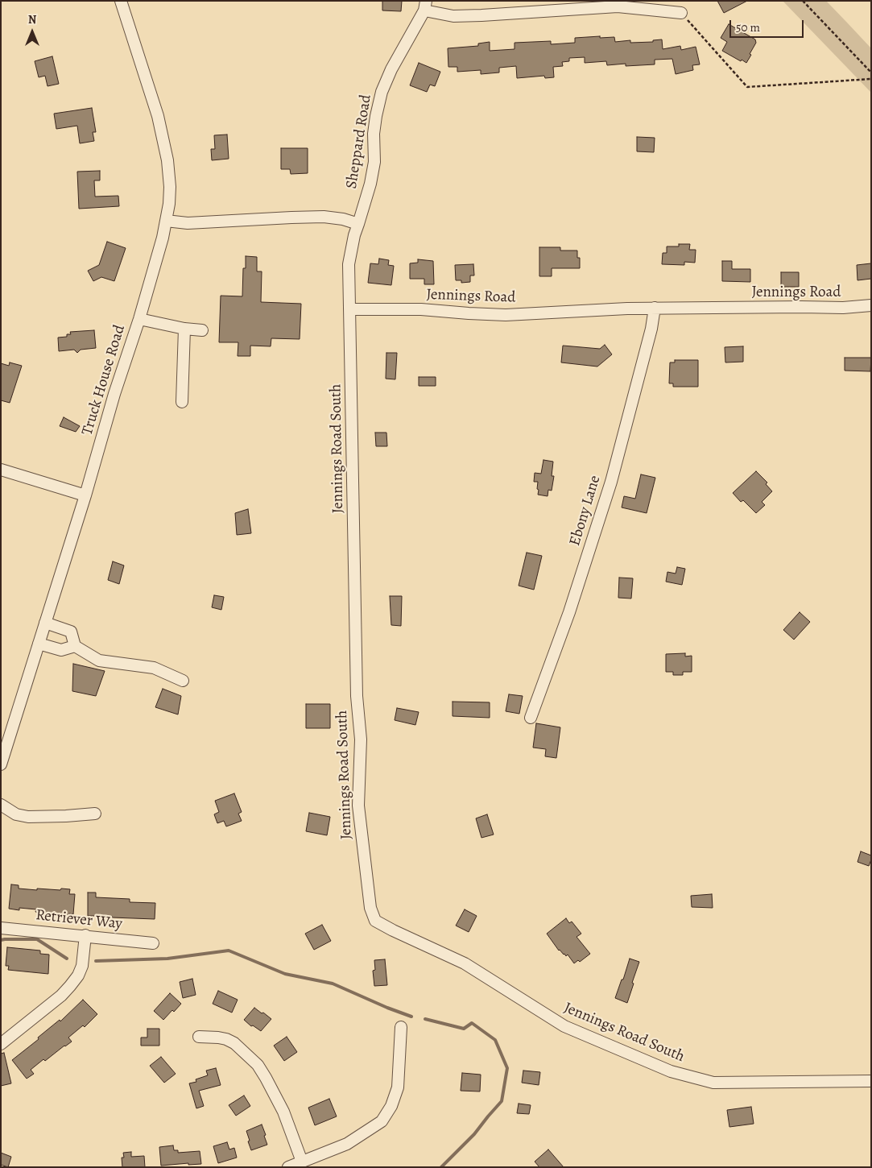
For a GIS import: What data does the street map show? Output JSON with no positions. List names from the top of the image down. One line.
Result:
{"streets":{"street":["Sheppard Road","Jennings Road","Truck House Road","Jennings Road South","Ebony Lane","Retriever Way"]},"crossings":[["Jennings Road","Jennings Road South"],["Jennings Road","Ebony Lane"]],"scale_bar":"50 m","north":"top"}
